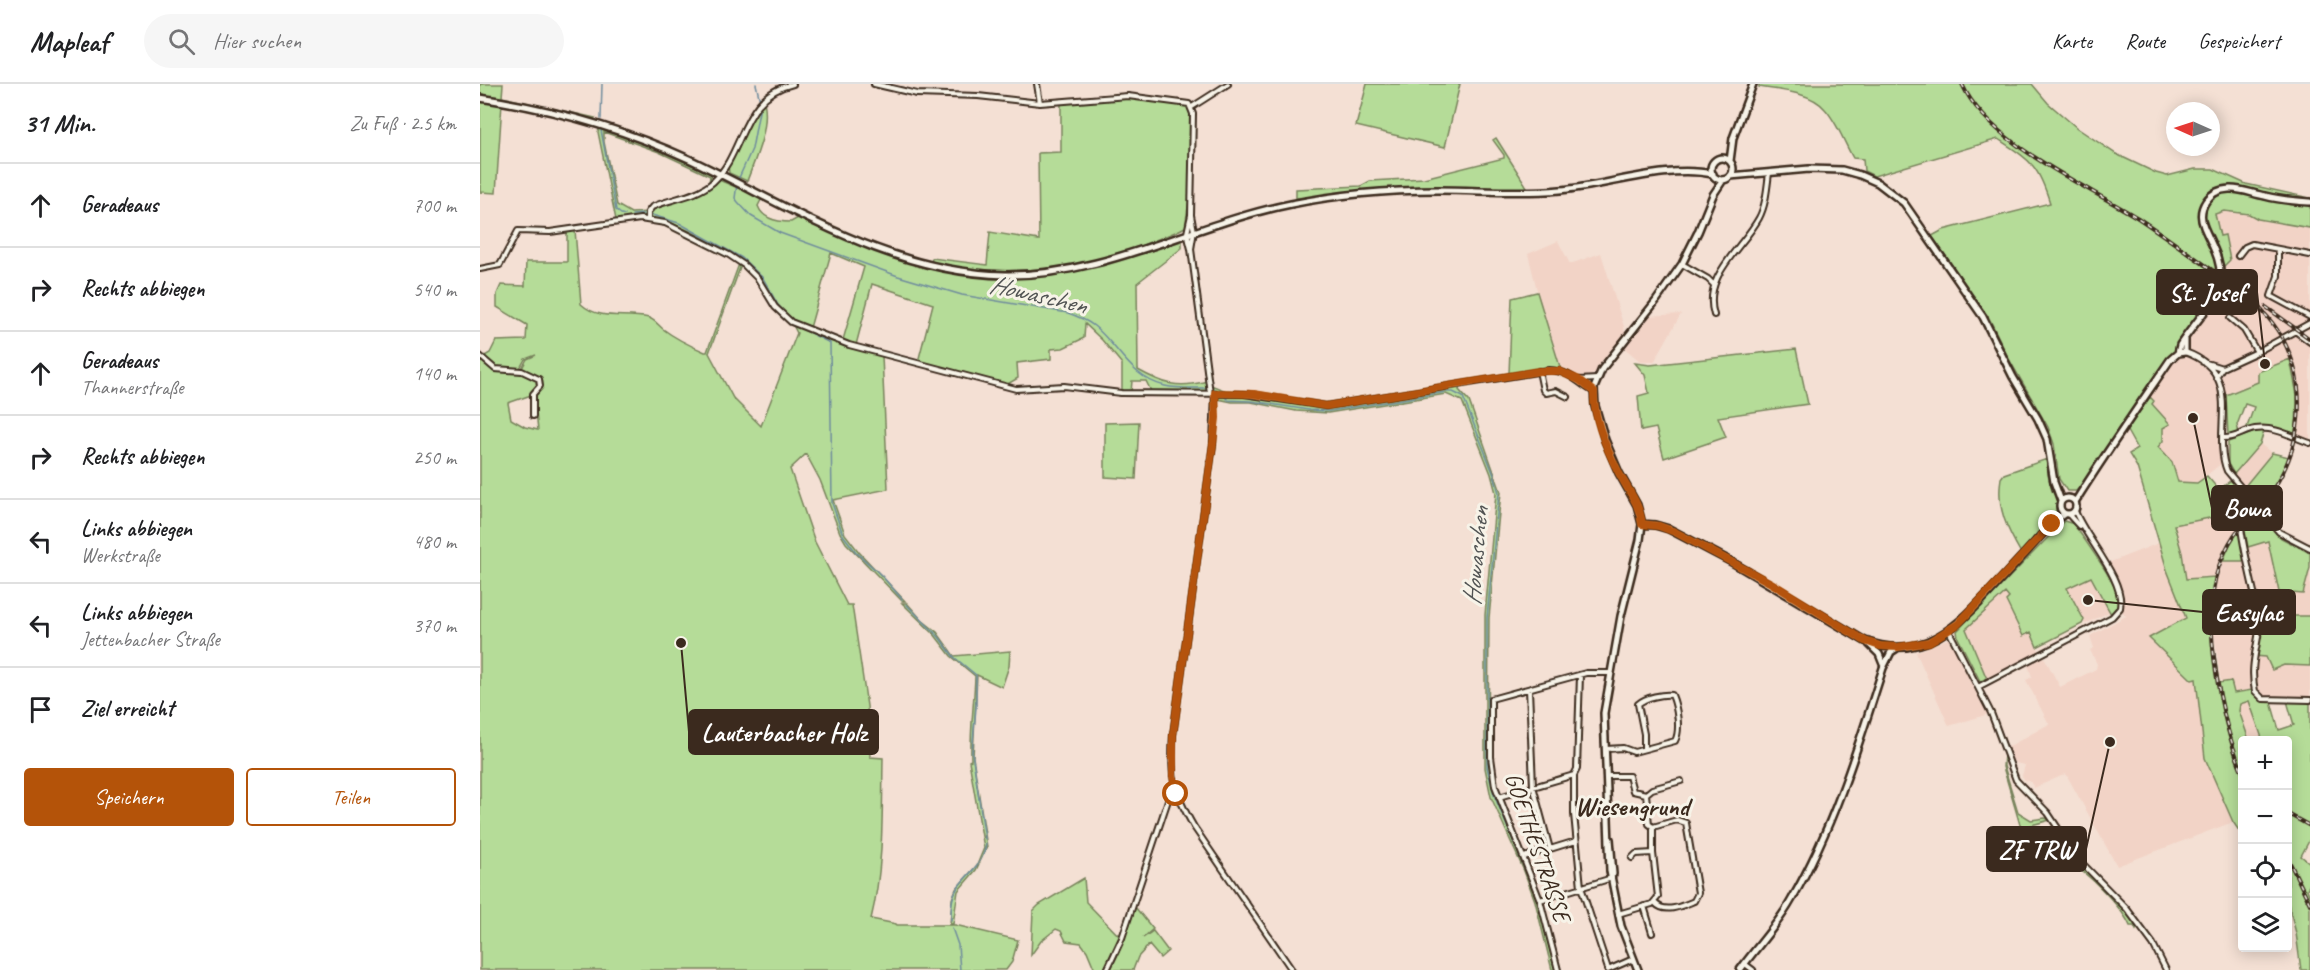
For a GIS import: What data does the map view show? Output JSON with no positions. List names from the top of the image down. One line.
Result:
{"streets":{"street":["GOETHESTRASSE"]},"districts":["Wiesengrund"],"water":["Howaschen"],"places":["St. Josef","Bowa","Easylac","Lauterbacher Holz","ZF TRW"],"north":"left","page":{"header":"Mapleaf","search":"Hier suchen","nav":["Karte","Route","Gespeichert"],"heading":["31 Min.","Zu Fuß · 2.5 km"],"list":[["Geradeaus","700 m"],["Rechts abbiegen","540 m"],["Geradeaus","Thannerstraße","140 m"],["Rechts abbiegen","250 m"],["Links abbiegen","Werkstraße","480 m"],["Links abbiegen","Jettenbacher Straße","370 m"],"Ziel erreicht"],"map_buttons":["+","−"],"buttons":["Speichern","Teilen"]}}
